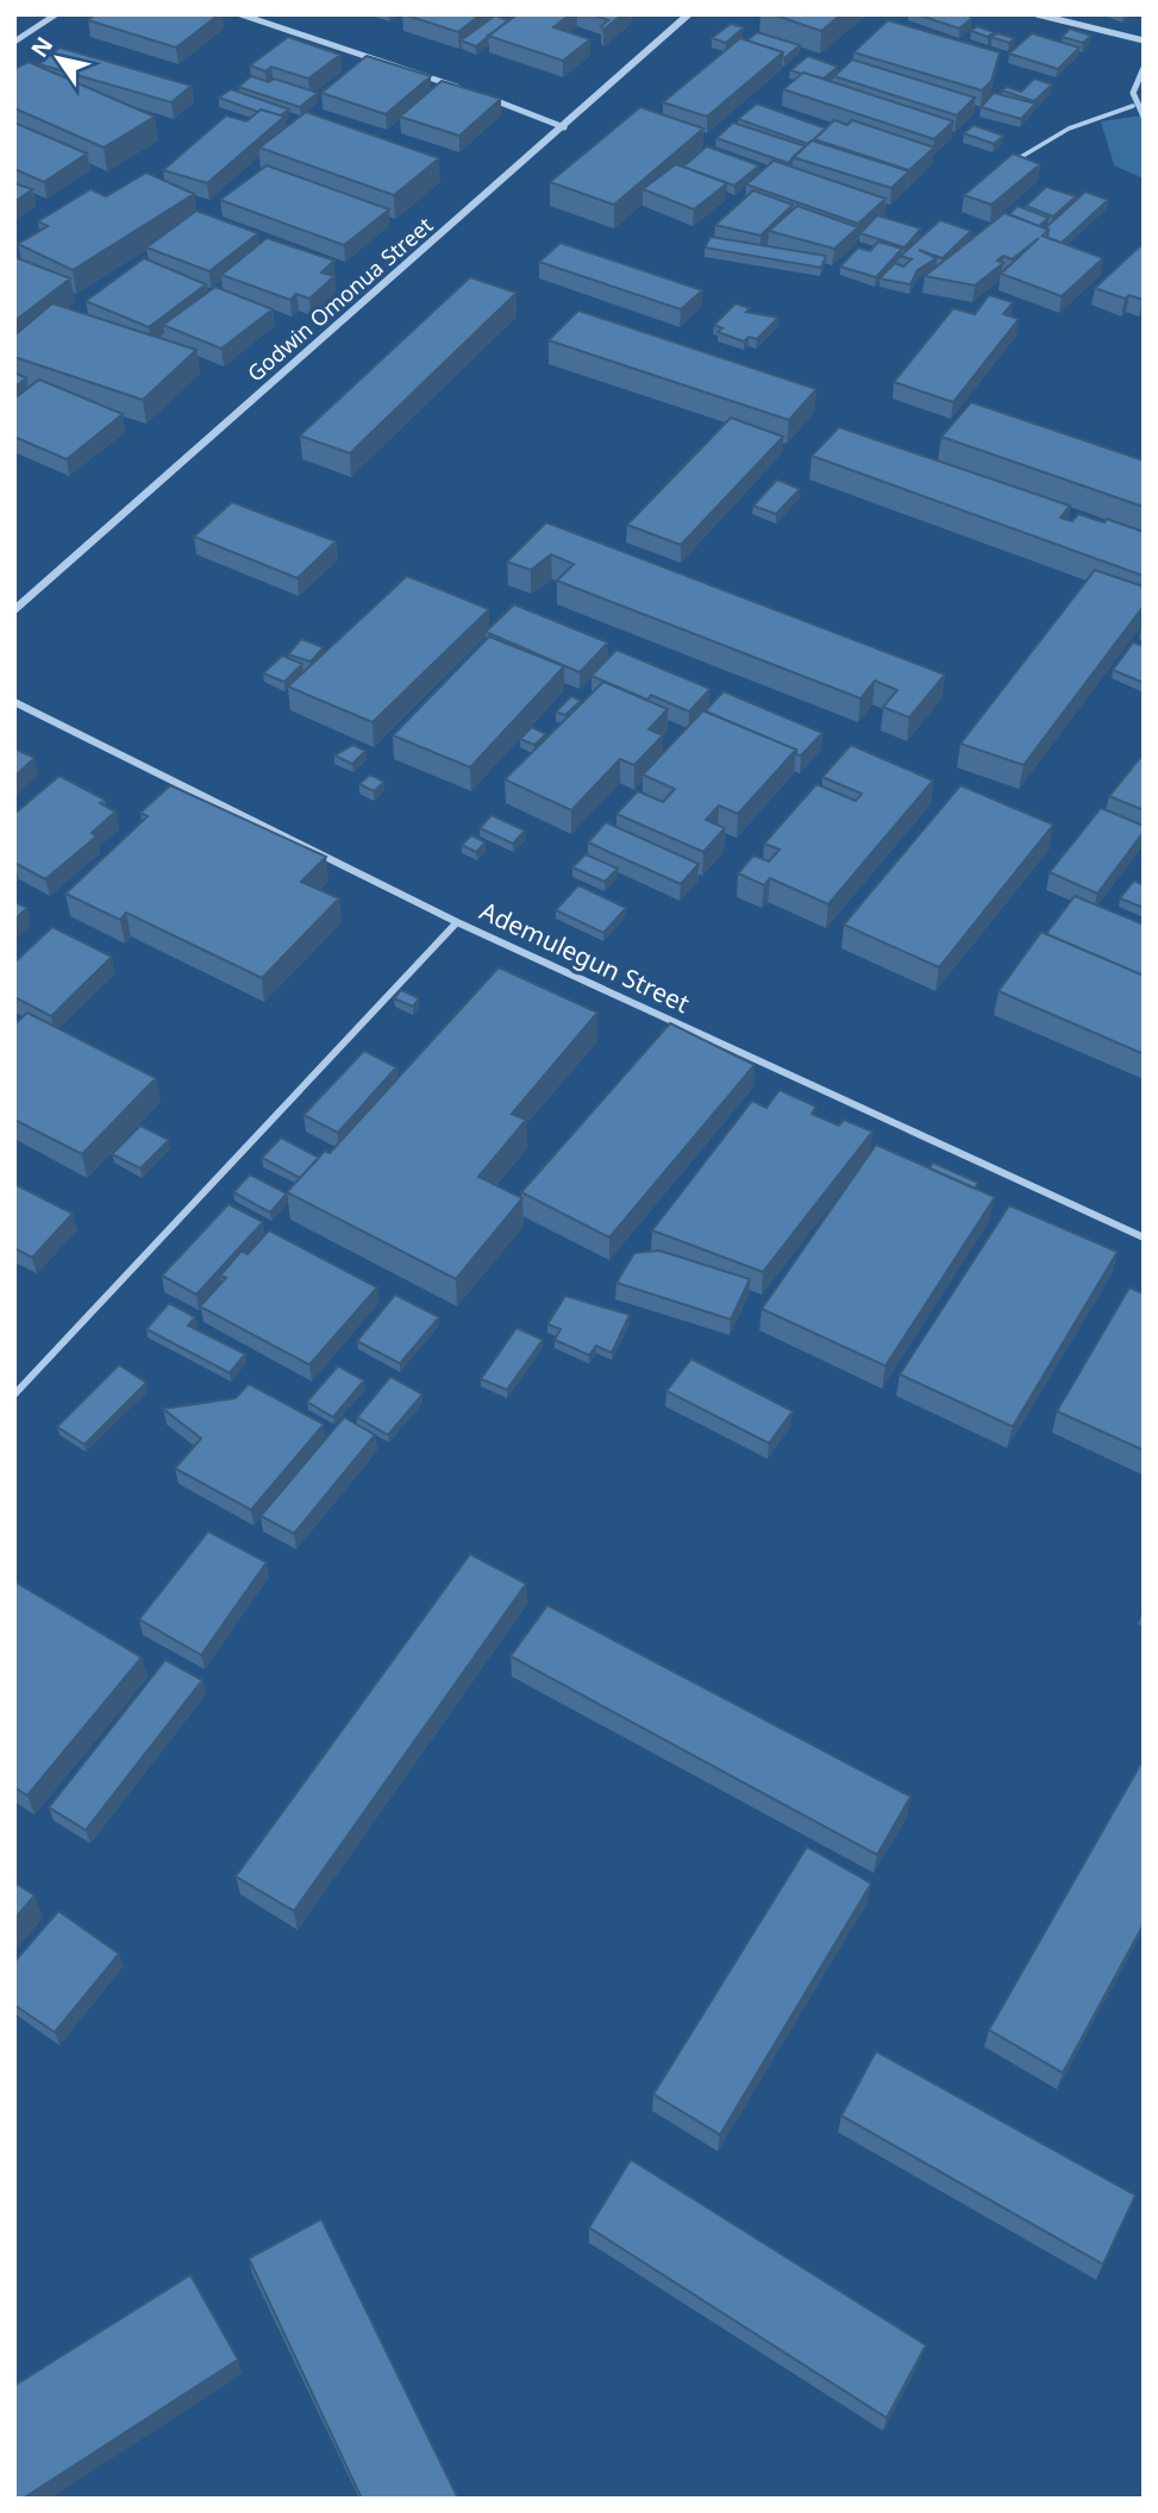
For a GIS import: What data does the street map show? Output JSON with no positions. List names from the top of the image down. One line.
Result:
{"streets":{"street":["Godwin Omonua Street","Ademulegun Street"]},"north":"top left"}
